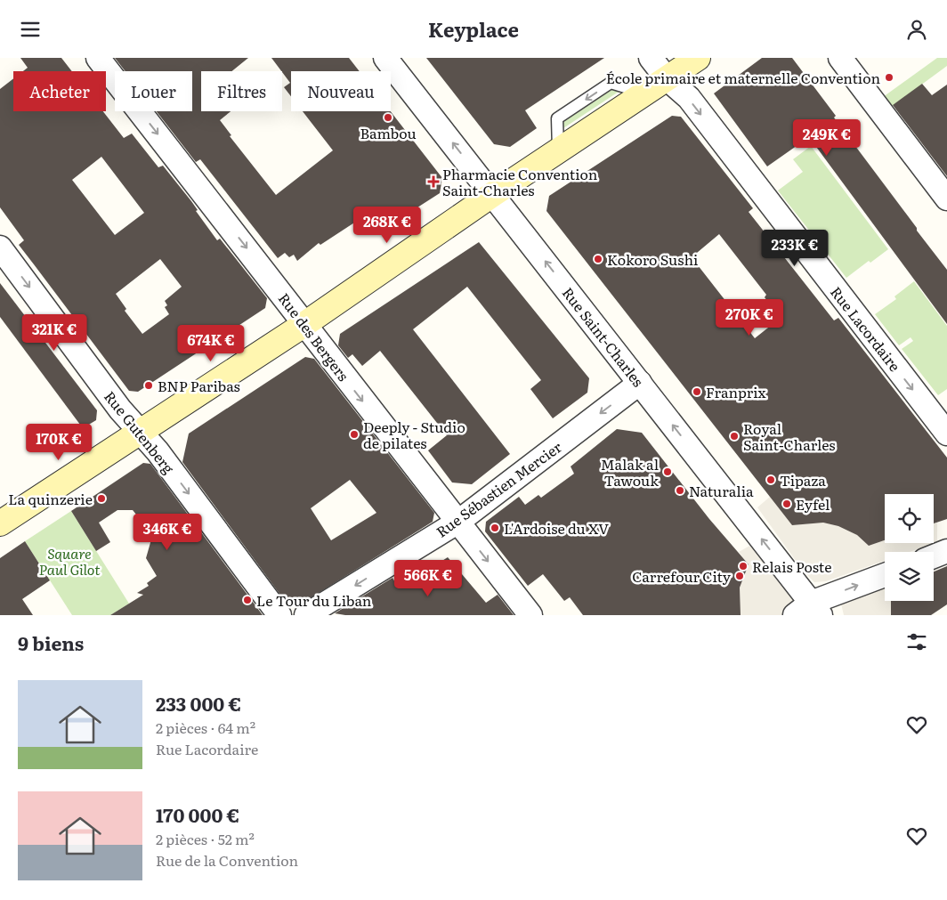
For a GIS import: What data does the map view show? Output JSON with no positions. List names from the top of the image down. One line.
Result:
{"streets":{"street":["Rue Lacordaire","Rue des Bergers","Rue Saint-Charles","Rue Gutenberg","Rue Sébastien Mercier"]},"crossings":[["Rue des Bergers","Rue Sébastien Mercier"],["Rue Saint-Charles","Rue Sébastien Mercier"]],"one_way":["Rue des Bergers","Rue Saint-Charles","Rue Gutenberg","Rue Sébastien Mercier"],"parks":["Square Paul Gilot"],"places":{"other":["École primaire et maternelle Convention","Bambou","Kokoro Sushi","BNP Paribas","Franprix","Deeply - Studio de pilates","Royal Saint-Charles","Malak al Tawouk","Tipaza","Naturalia","La quinzerie","Eyfel","L'Ardoise du XV","Relais Poste","Carrefour City","Le Tour du Liban"],"health":["Pharmacie Convention Saint-Charles"]},"page":{"header":"Keyplace","chip":["Acheter","Louer","Filtres","Nouveau"],"price":["249K €","268K €","233K €","270K €","321K €","674K €","170K €","346K €","566K €"],"heading":"9 biens","list":[{"name":"233 000 €","note":"2 pièces · 64 m² · Rue Lacordaire"},{"name":"170 000 €","note":"2 pièces · 52 m² · Rue de la Convention"}]}}
